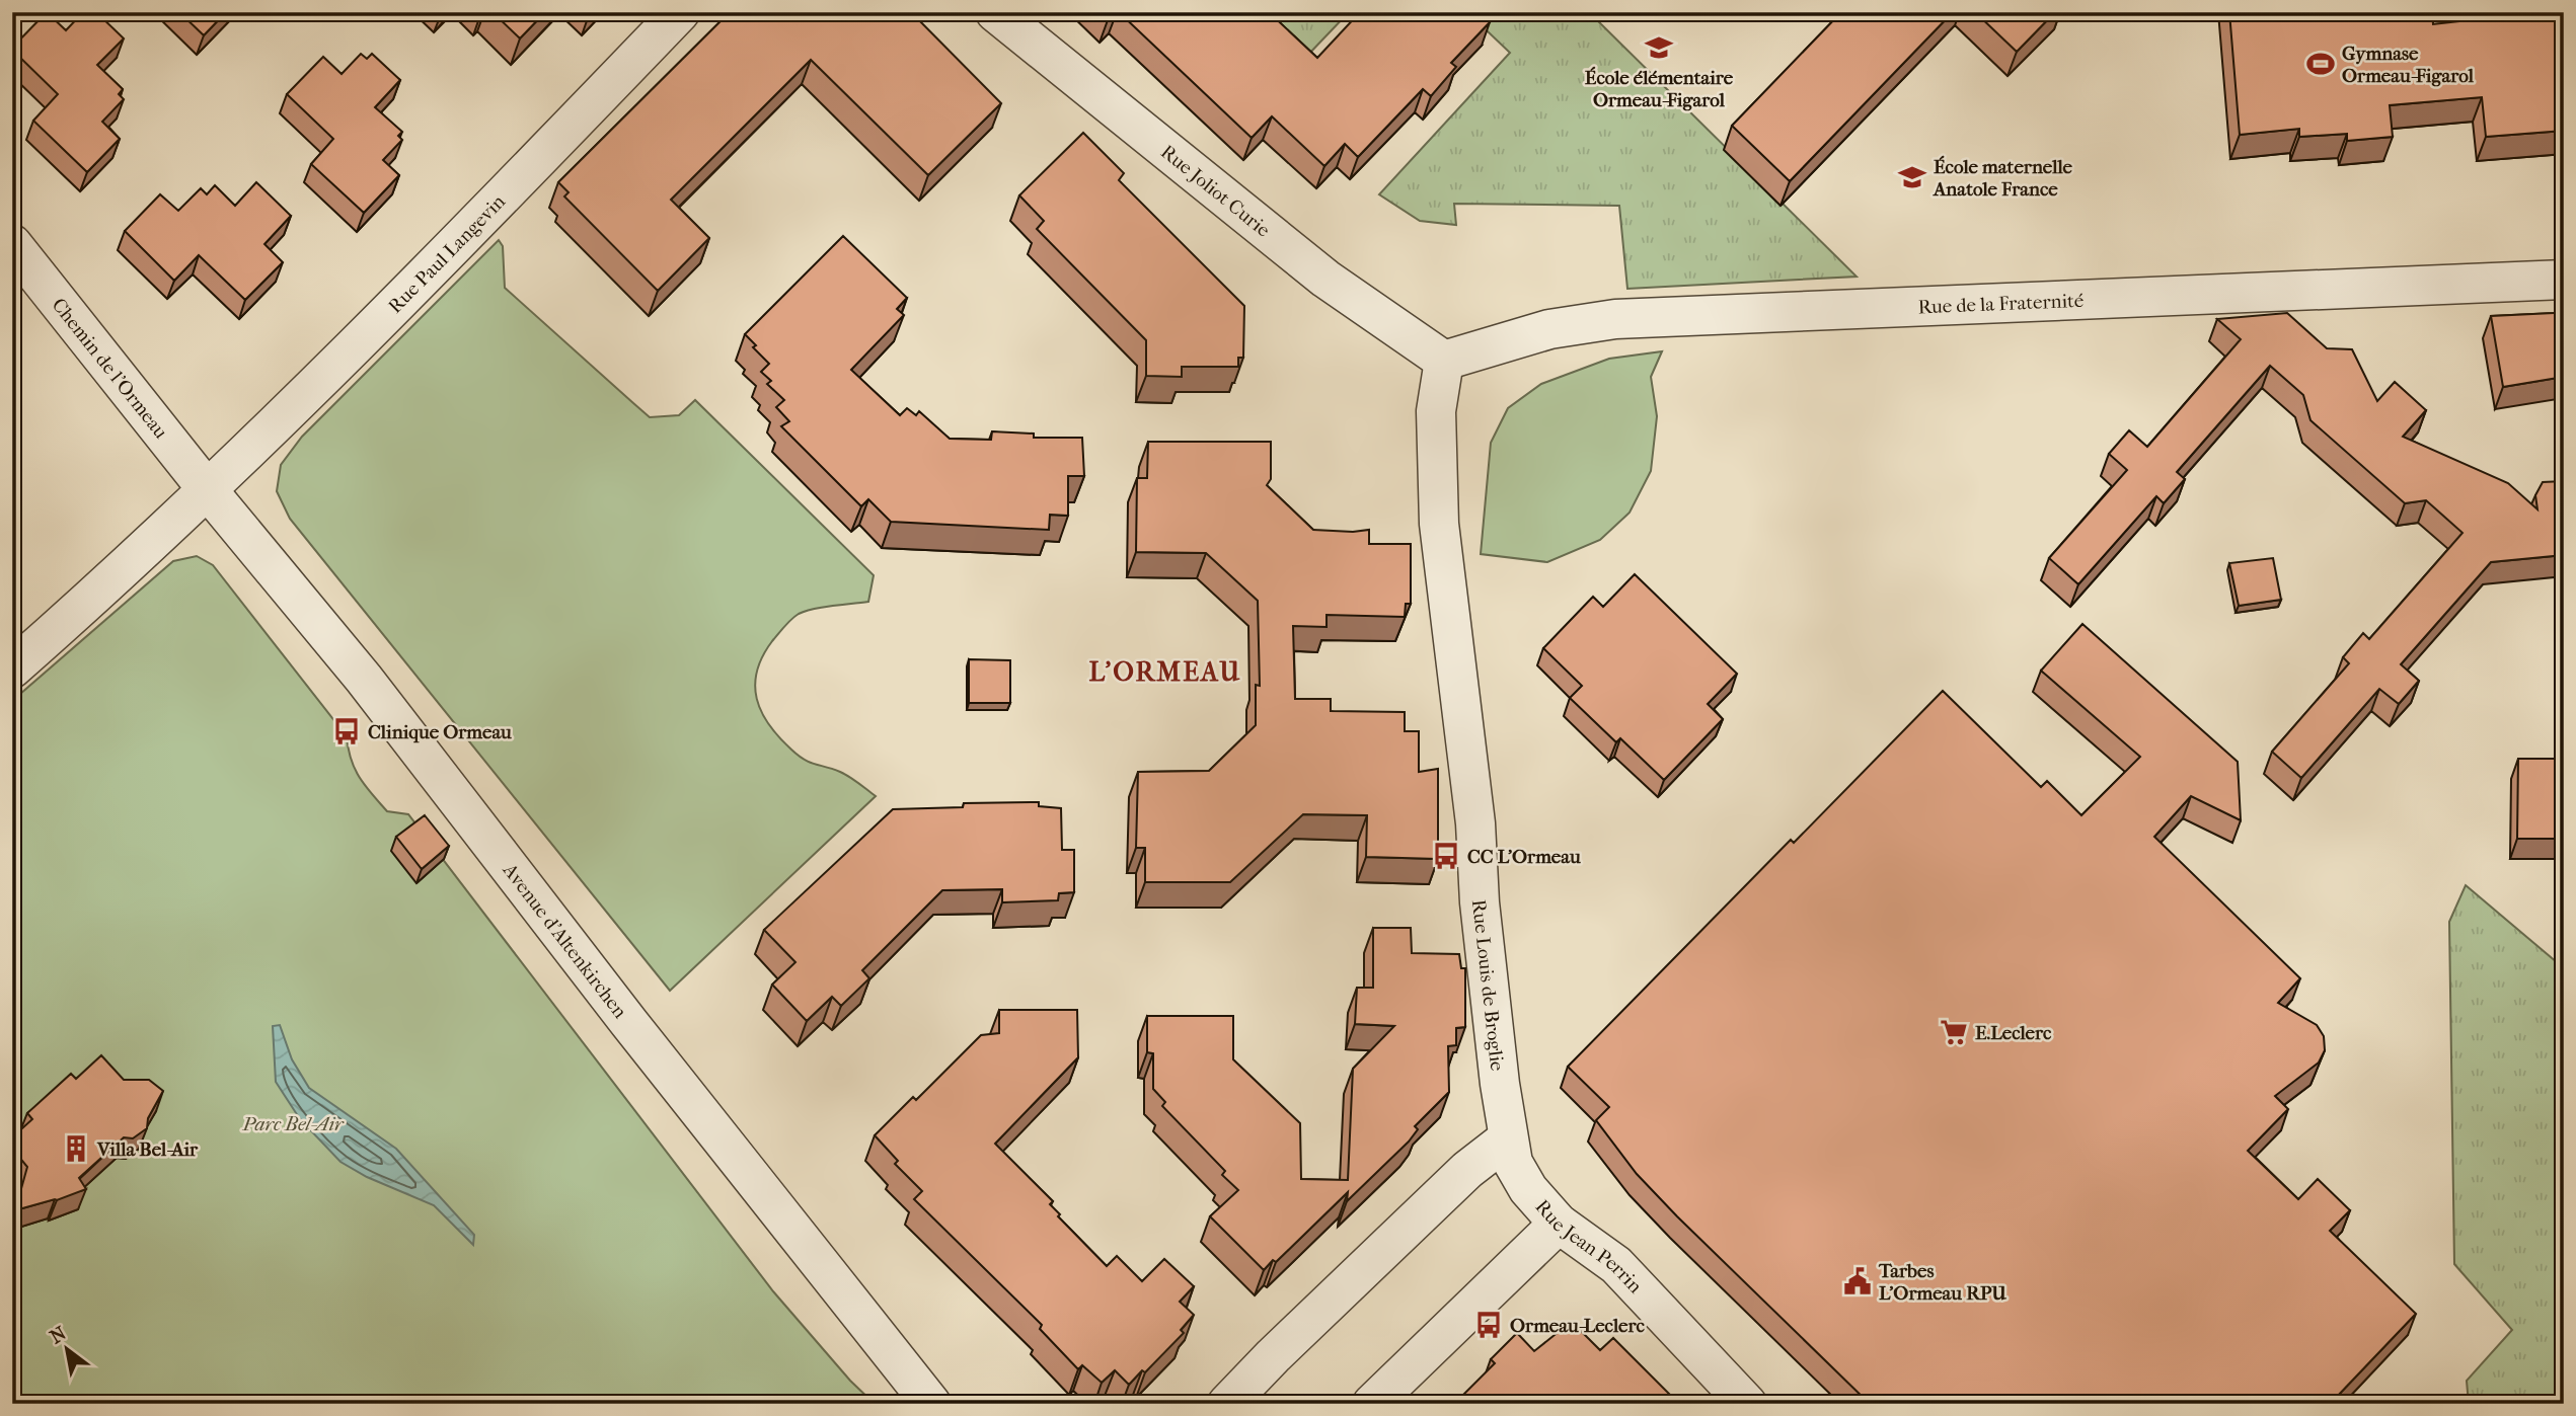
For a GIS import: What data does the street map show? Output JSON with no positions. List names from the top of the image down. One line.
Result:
{"streets":{"street":["Rue Joliot Curie","Rue Paul Langevin","Rue de la Fraternité","Chemin de l'Ormeau","Avenue d'Altenkirchen","Rue Louis de Broglie","Rue Jean Perrin"]},"crossings":[["Rue Joliot Curie","Rue de la Fraternité"],["Rue Joliot Curie","Rue Louis de Broglie"],["Rue Paul Langevin","Chemin de l'Ormeau"],["Rue Paul Langevin","Avenue d'Altenkirchen"],["Rue de la Fraternité","Rue Louis de Broglie"],["Chemin de l'Ormeau","Avenue d'Altenkirchen"],["Rue Louis de Broglie","Rue Jean Perrin"]],"districts":["L'ORMEAU"],"parks":["Parc Bel-Air"],"places":{"school or university":["École élémentaire Ormeau-Figarol","École maternelle Anatole France"],"sports":["Gymnase Ormeau-Figarol"],"bus stop":["Clinique Ormeau","CC L'Ormeau","Ormeau-Leclerc"],"supermarket":["E.Leclerc"],"building":["Villa Bel-Air"],"public building":["Tarbes L'Ormeau RPU"]},"north":"top left"}
